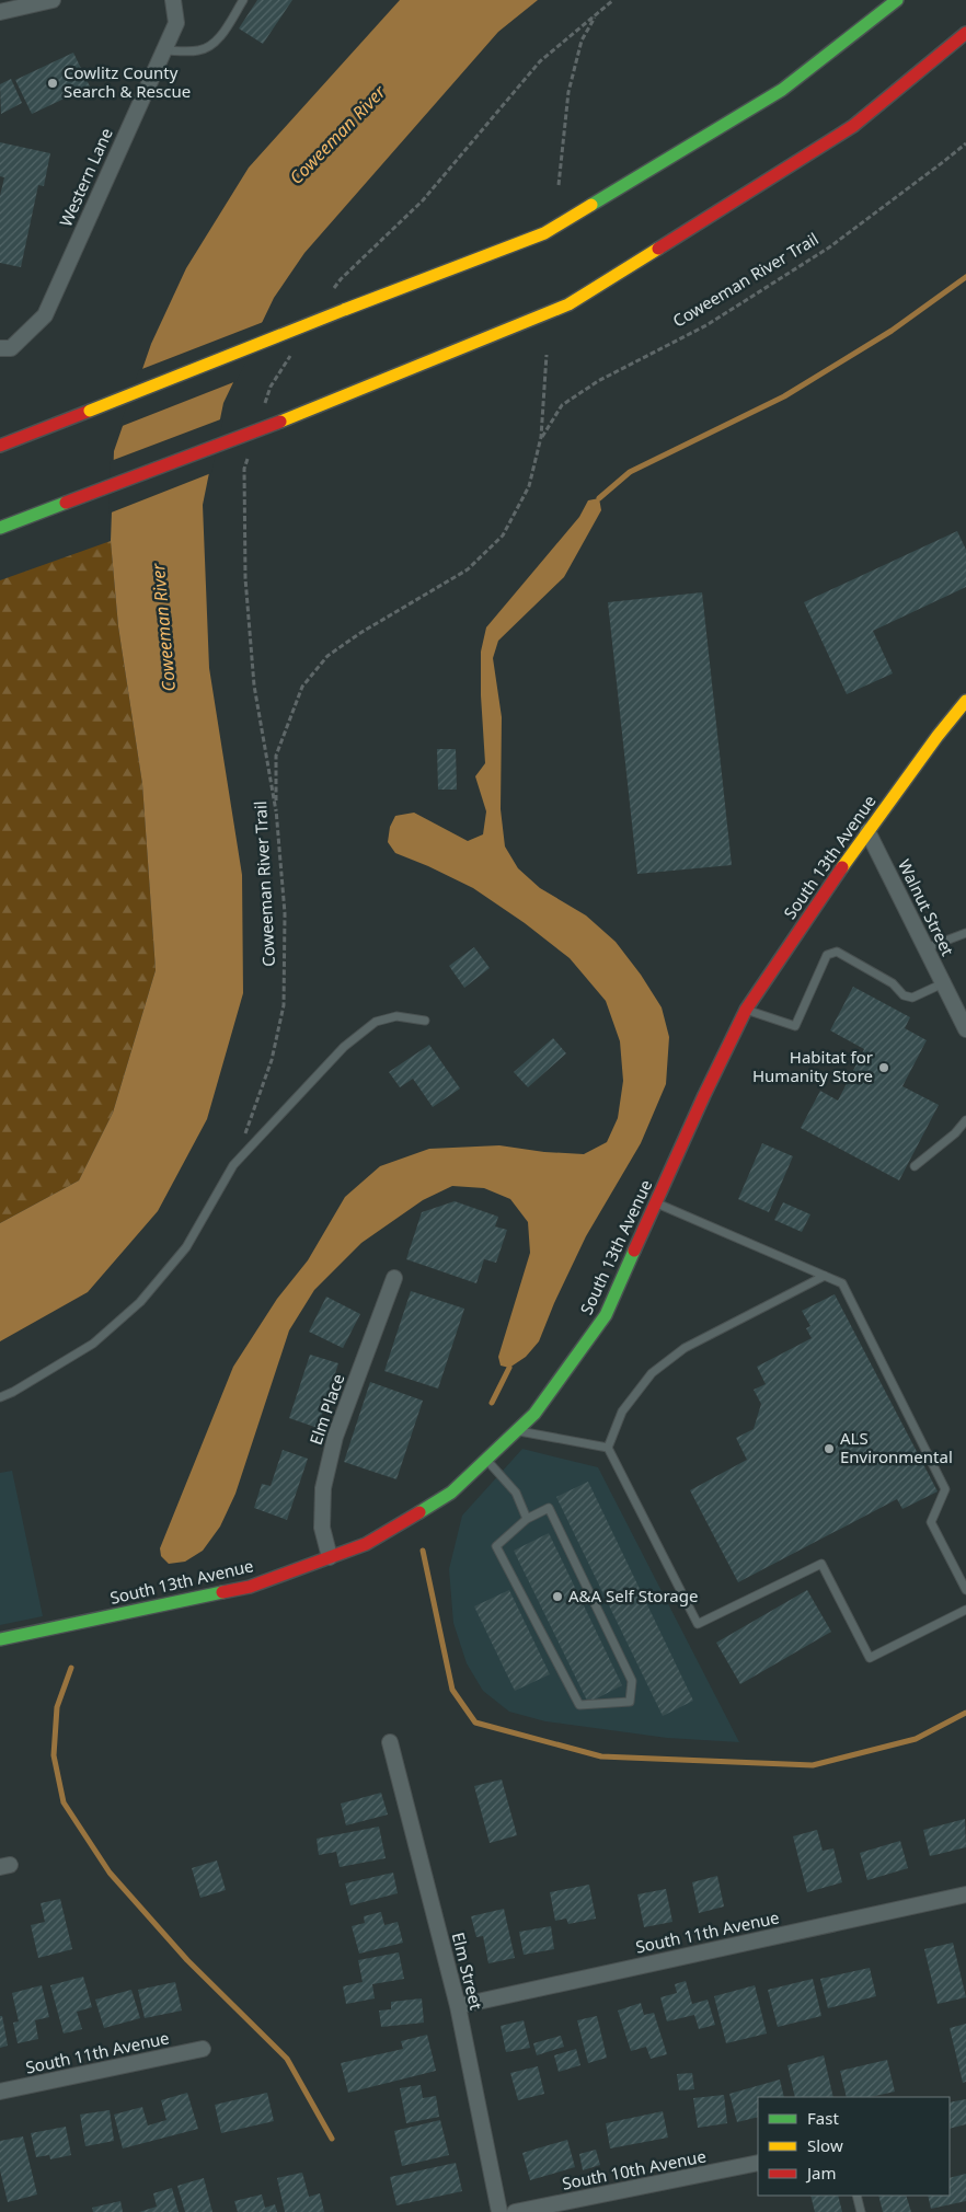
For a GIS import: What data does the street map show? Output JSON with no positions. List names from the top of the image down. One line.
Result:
{"streets":{"main road":["South 13th Avenue"],"street":["Western Lane","Walnut Street","Elm Place","South 11th Avenue","Elm Street","South 10th Avenue"],"path":["Coweeman River Trail"]},"crossings":[["South 13th Avenue","Walnut Street"],["South 13th Avenue","Elm Place"],["South 11th Avenue","Elm Street"]],"water":["Coweeman River"],"places":["Cowlitz County Search & Rescue","Habitat for Humanity Store","ALS Environmental","A&A Self Storage"],"legend":["Fast","Slow","Jam"]}
